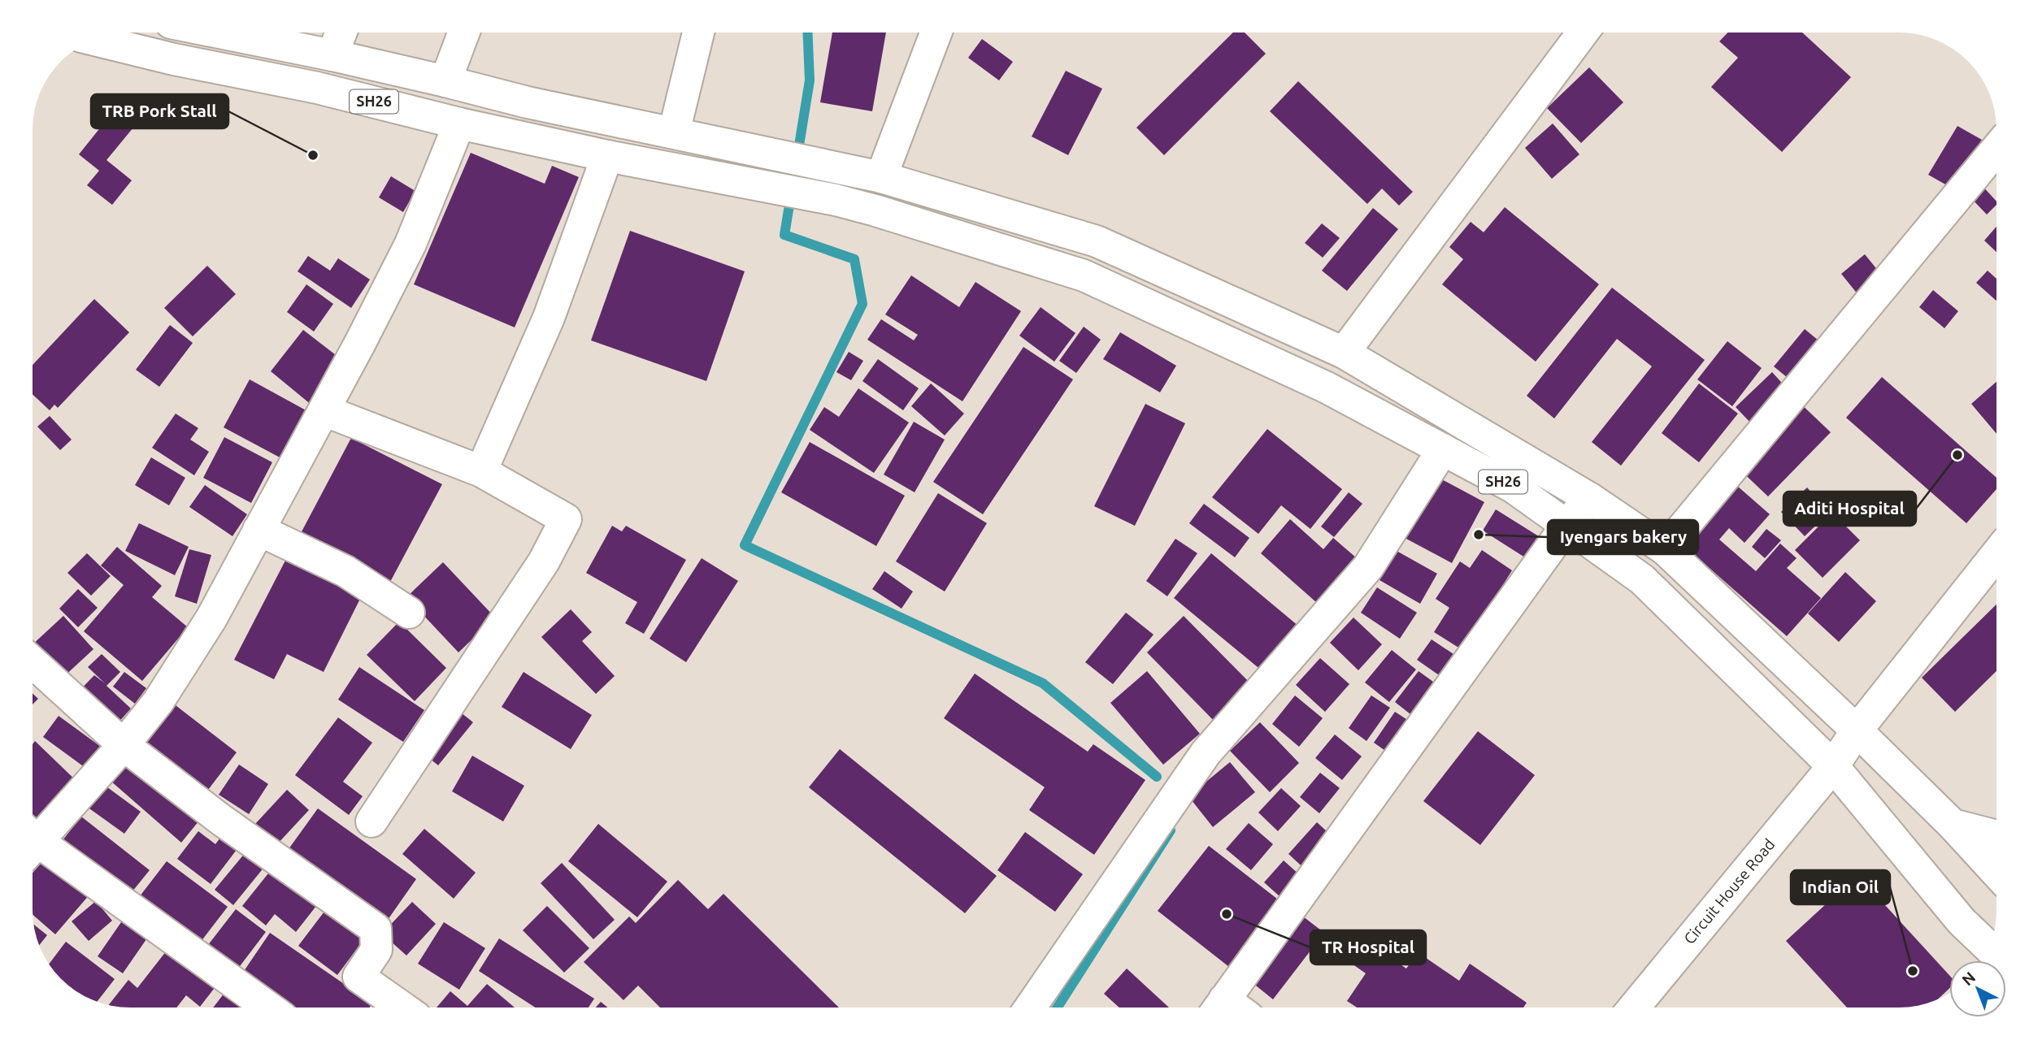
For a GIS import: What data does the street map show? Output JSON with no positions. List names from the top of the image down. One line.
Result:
{"streets":{"street":["SH26","Circuit House Road"]},"crossings":[["SH26","Circuit House Road"]],"places":["TRB Pork Stall","Aditi Hospital","Iyengars bakery","TR Hospital","Indian Oil"],"north":"top left"}
